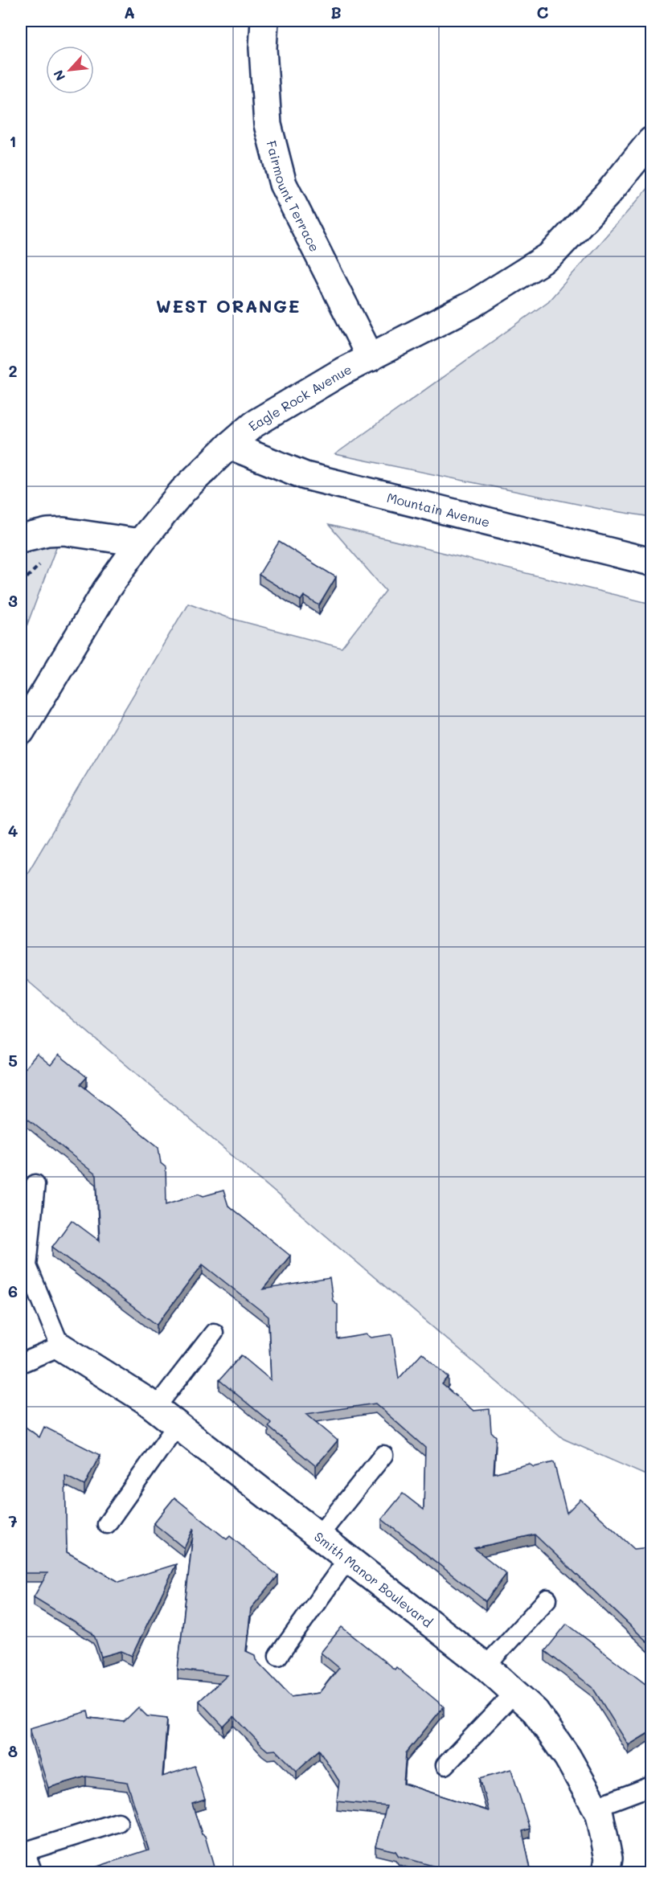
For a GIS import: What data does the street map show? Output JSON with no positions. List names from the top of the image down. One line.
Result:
{"streets":{"street":["Fairmount Terrace","Eagle Rock Avenue","Mountain Avenue","Smith Manor Boulevard"]},"crossings":[["Fairmount Terrace","Eagle Rock Avenue"],["Eagle Rock Avenue","Mountain Avenue"]],"districts":["WEST ORANGE"],"north":"bottom left","grid":{"columns":["A","B","C"],"rows":["1","2","3","4","5","6","7","8"]}}
